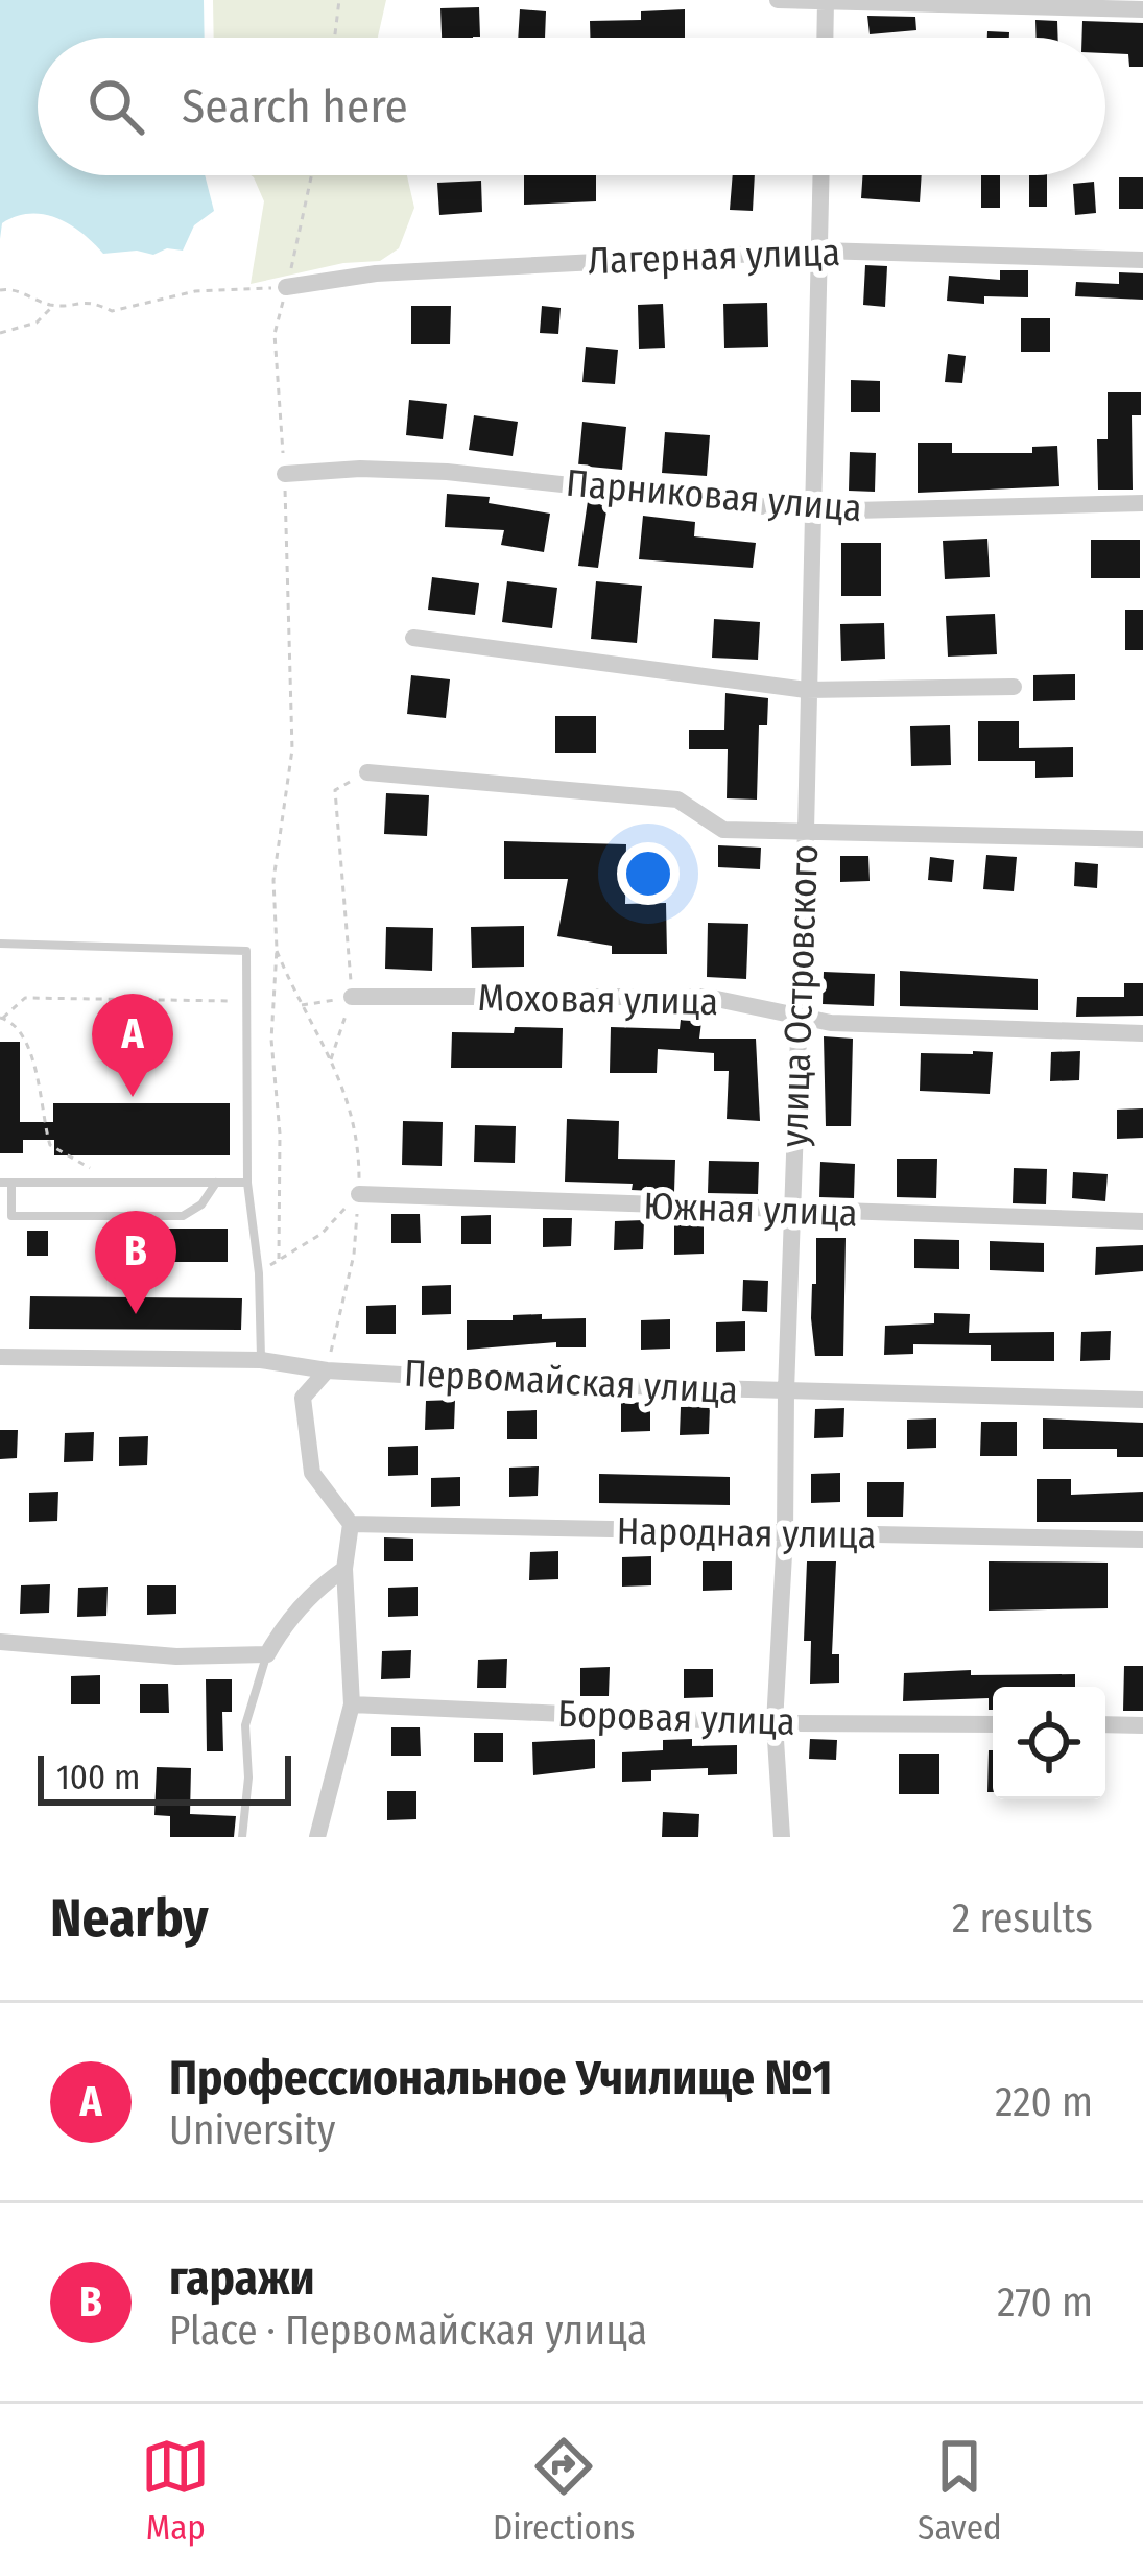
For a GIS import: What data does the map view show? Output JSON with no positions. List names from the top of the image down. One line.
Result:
{"streets":{"street":["Лагерная улица","Парниковая улица","улица Островского","Моховая улица","Южная улица","Первомайская улица","Народная улица","Боровая улица"]},"crossings":[["Лагерная улица","улица Островского"],["Парниковая улица","улица Островского"],["улица Островского","Моховая улица"],["улица Островского","Южная улица"],["улица Островского","Первомайская улица"],["улица Островского","Народная улица"],["улица Островского","Боровая улица"]],"scale_bar":"100 m","page":{"search":"Search here","pins":["A","B"],"scale":"100 m","heading":["Nearby","2 results"],"list":[{"mark":"A","name":"Профессиональное Училище №1","note":"University","value":"220 m"},{"mark":"B","name":"гаражи","note":"Place · Первомайская улица","value":"270 m"}],"nav":["Map","Directions","Saved"]}}
